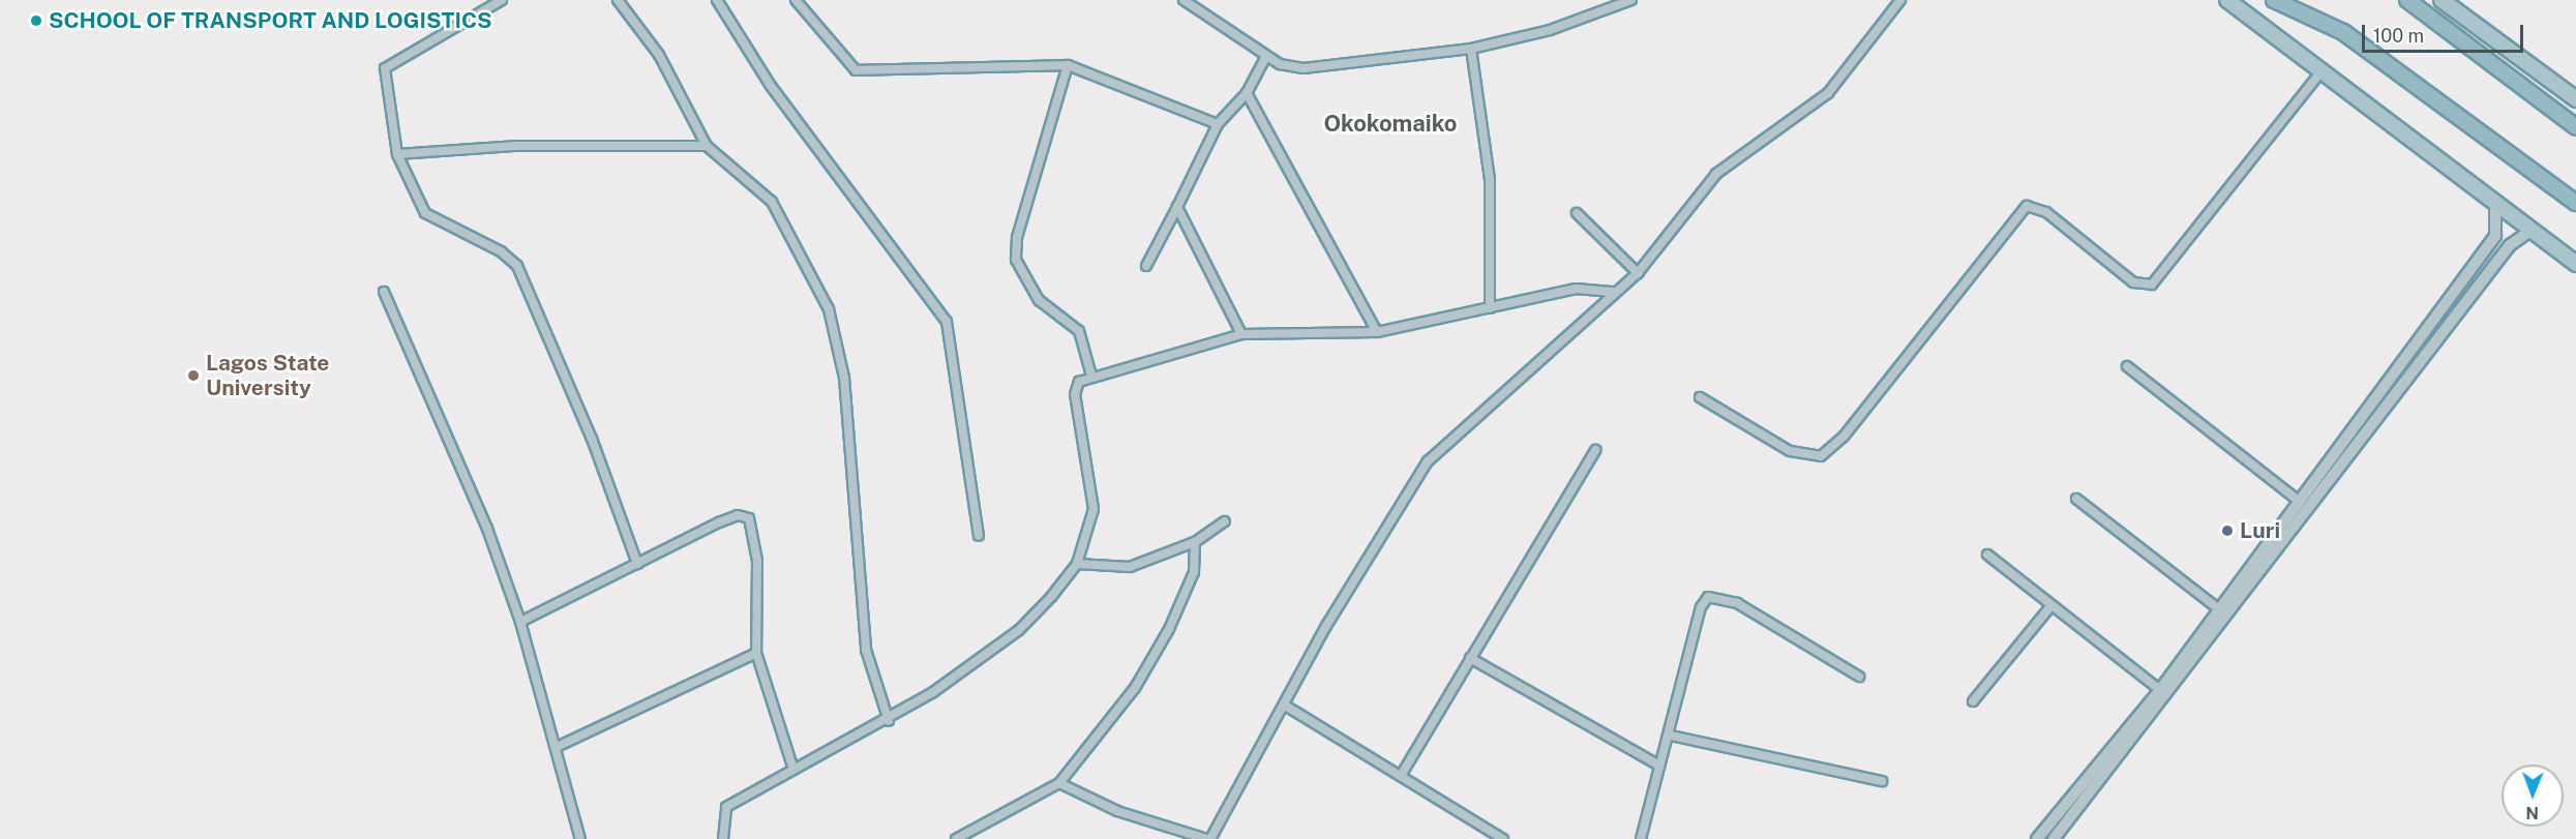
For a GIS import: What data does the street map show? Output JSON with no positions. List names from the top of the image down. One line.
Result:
{"districts":["Okokomaiko"],"places":["SCHOOL OF TRANSPORT AND LOGISTICS","Lagos State University","Luri"],"scale_bar":"100 m","north":"bottom"}
